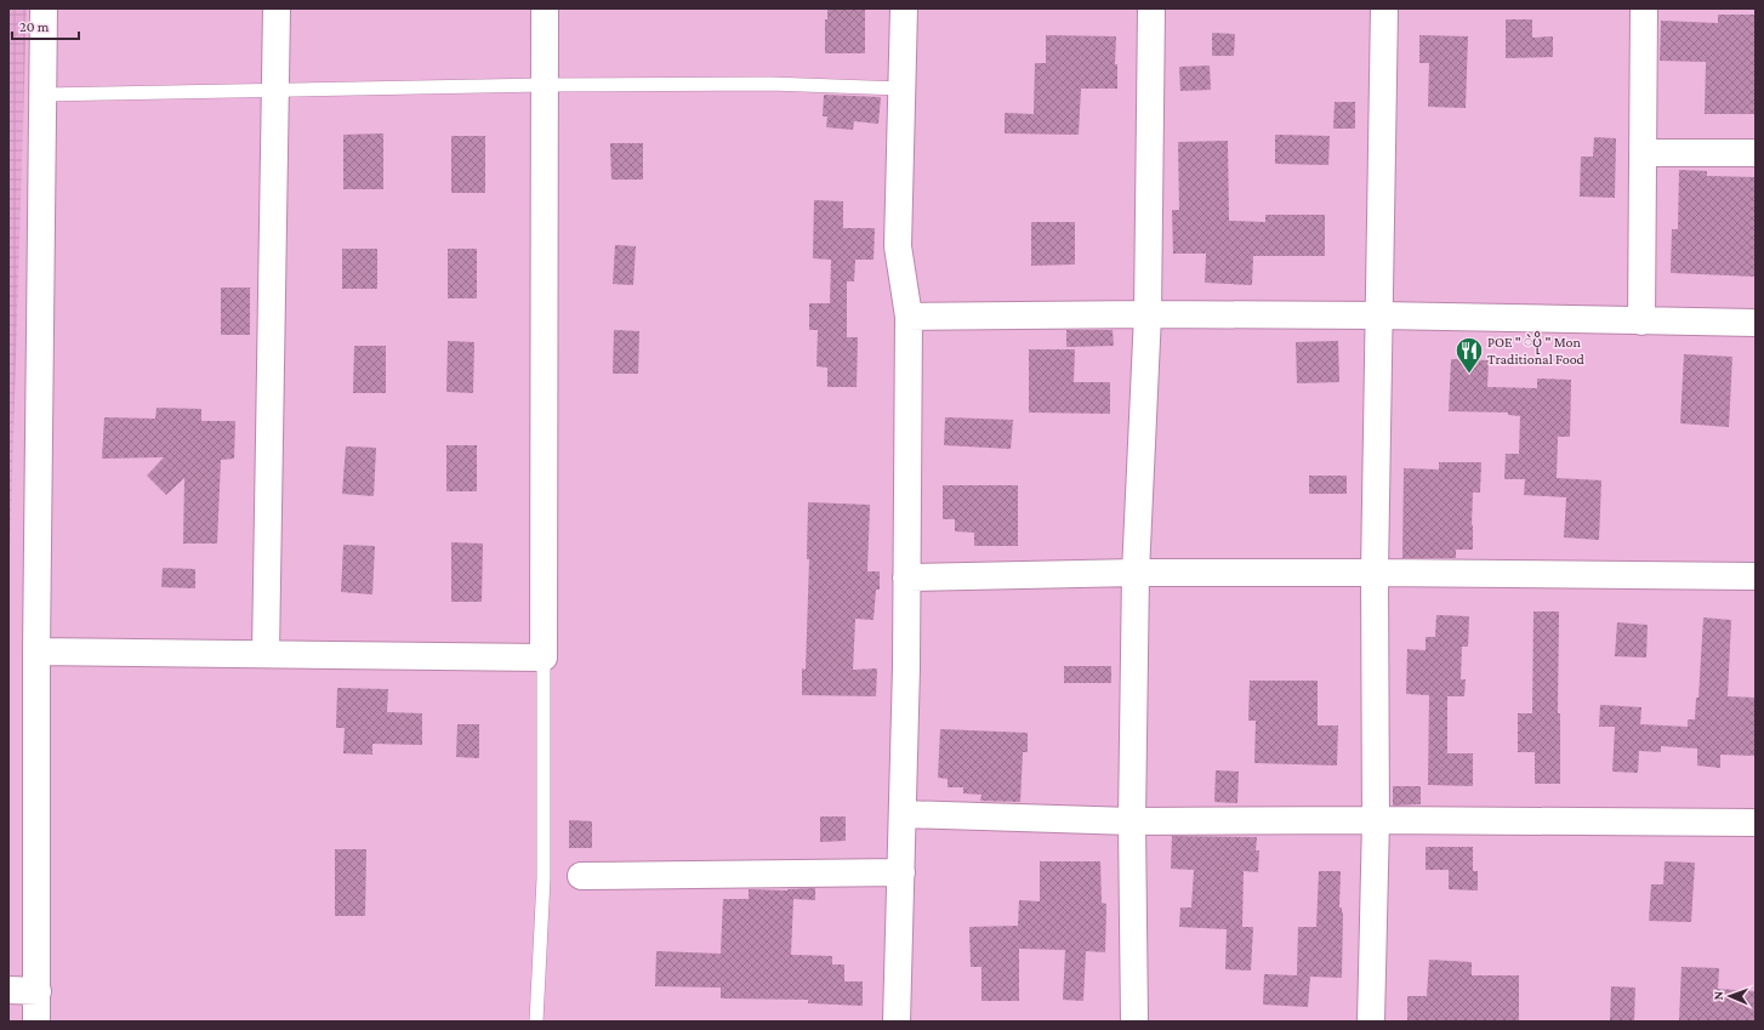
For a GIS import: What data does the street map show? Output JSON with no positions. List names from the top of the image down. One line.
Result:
{"places":{"restaurant":["POE \" ဲပို \" Mon Traditional Food"]},"scale_bar":"20 m","north":"left"}
